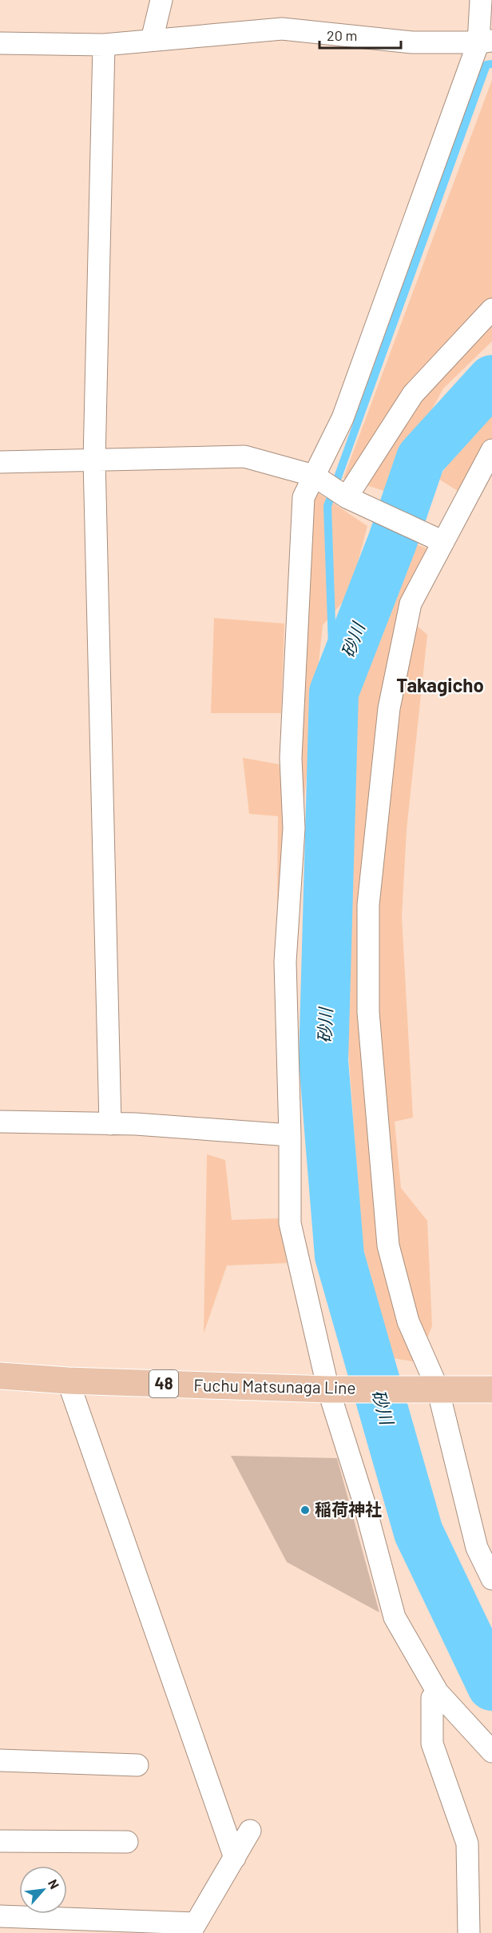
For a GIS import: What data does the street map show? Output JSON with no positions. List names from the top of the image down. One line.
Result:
{"streets":{"main road":["48","Fuchu Matsunaga Line"]},"districts":["Takagicho"],"water":["砂川"],"places":["稲荷神社"],"scale_bar":"20 m","north":"top right"}
